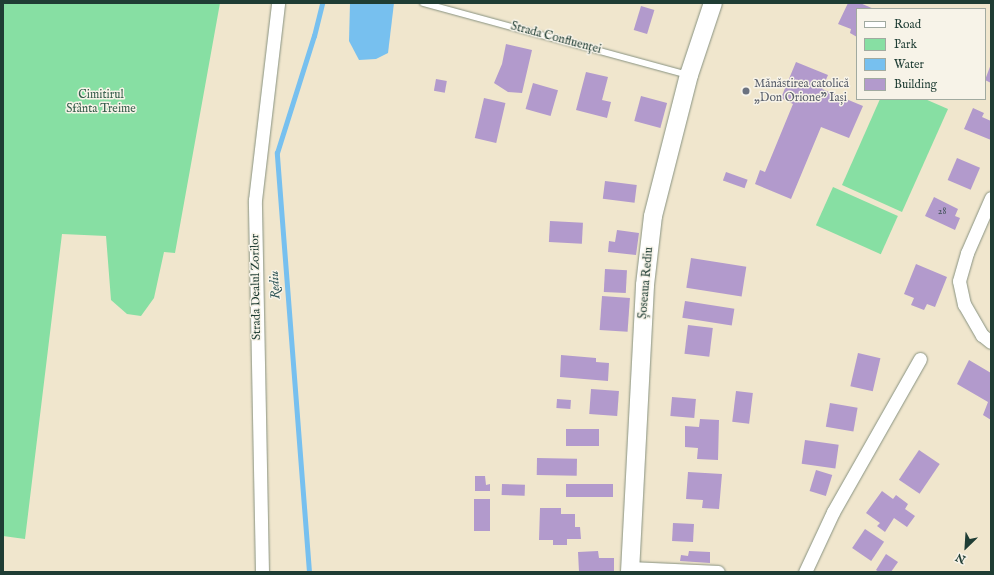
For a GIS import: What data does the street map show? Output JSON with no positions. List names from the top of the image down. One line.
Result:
{"streets":{"main road":["Șoseaua Rediu"],"street":["Strada Dealul Zorilor"],"lane":["Strada Confluenței"]},"crossings":[["Strada Confluenței","Șoseaua Rediu"]],"water":["Rediu"],"parks":["Cimitirul Sfânta Treime"],"places":["Mănăstirea catolică „Don Orione” Iași"],"house_numbers":["28"],"legend":["Road","Park","Water","Building"],"north":"bottom left"}
